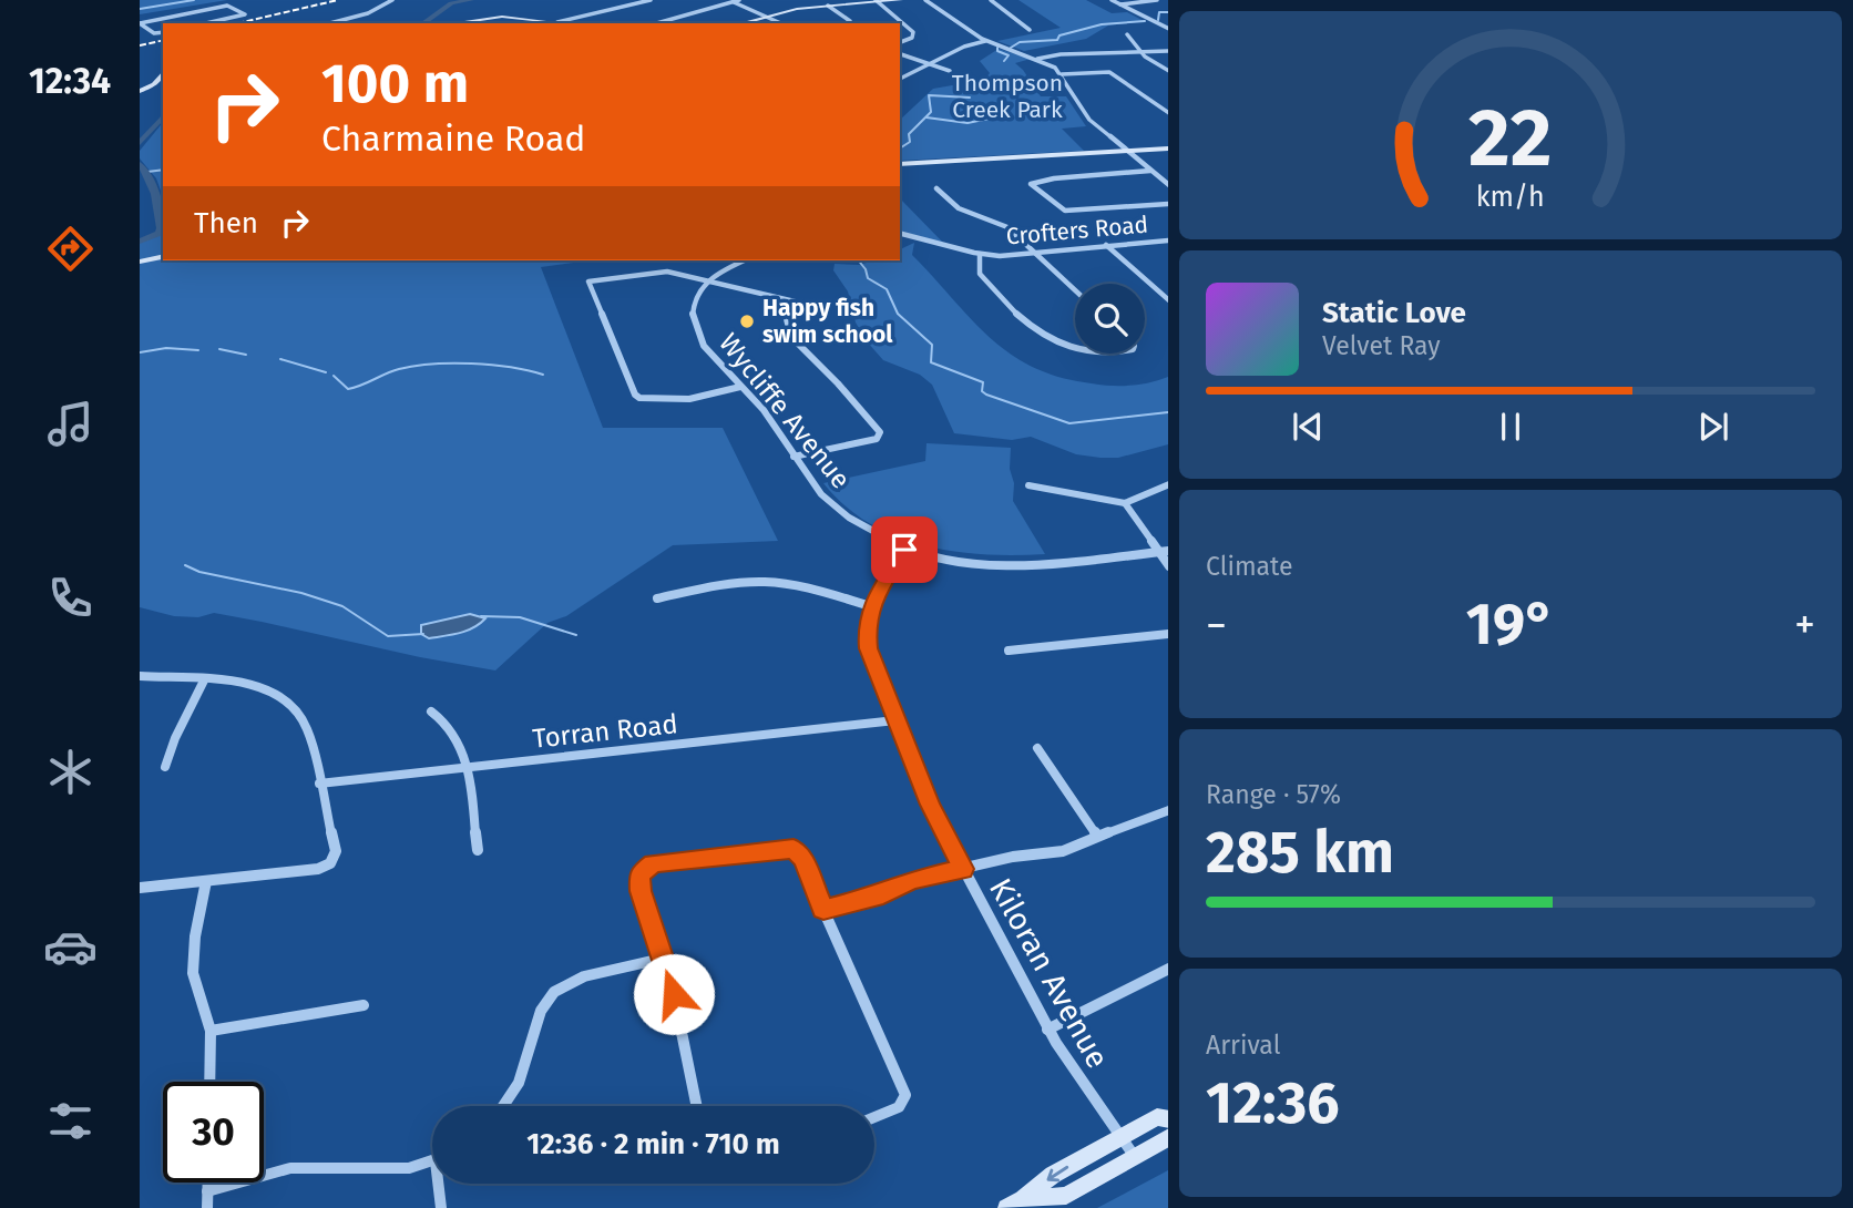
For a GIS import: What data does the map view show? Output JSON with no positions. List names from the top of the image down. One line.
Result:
{"streets":{"street":["Crofters Road","Wycliffe Avenue","Torran Road","Kiloran Avenue"]},"crossings":[["Wycliffe Avenue","Kiloran Avenue"],["Torran Road","Kiloran Avenue"]],"parks":["Thompson Creek Park"],"places":["Happy fish swim school"],"page":{"tabs":"12:34","turn":["100 m","Charmaine Road"],"then":"Then","song":["Static Love","Velvet Ray"],"tile":["Climate",["Range · 57%","285 km"],["Arrival","12:36"]],"heat":["−","19°","+"],"limit":"30","trip":"12:36 · 2 min · 710 m","gauge":["22","km/h"]}}
